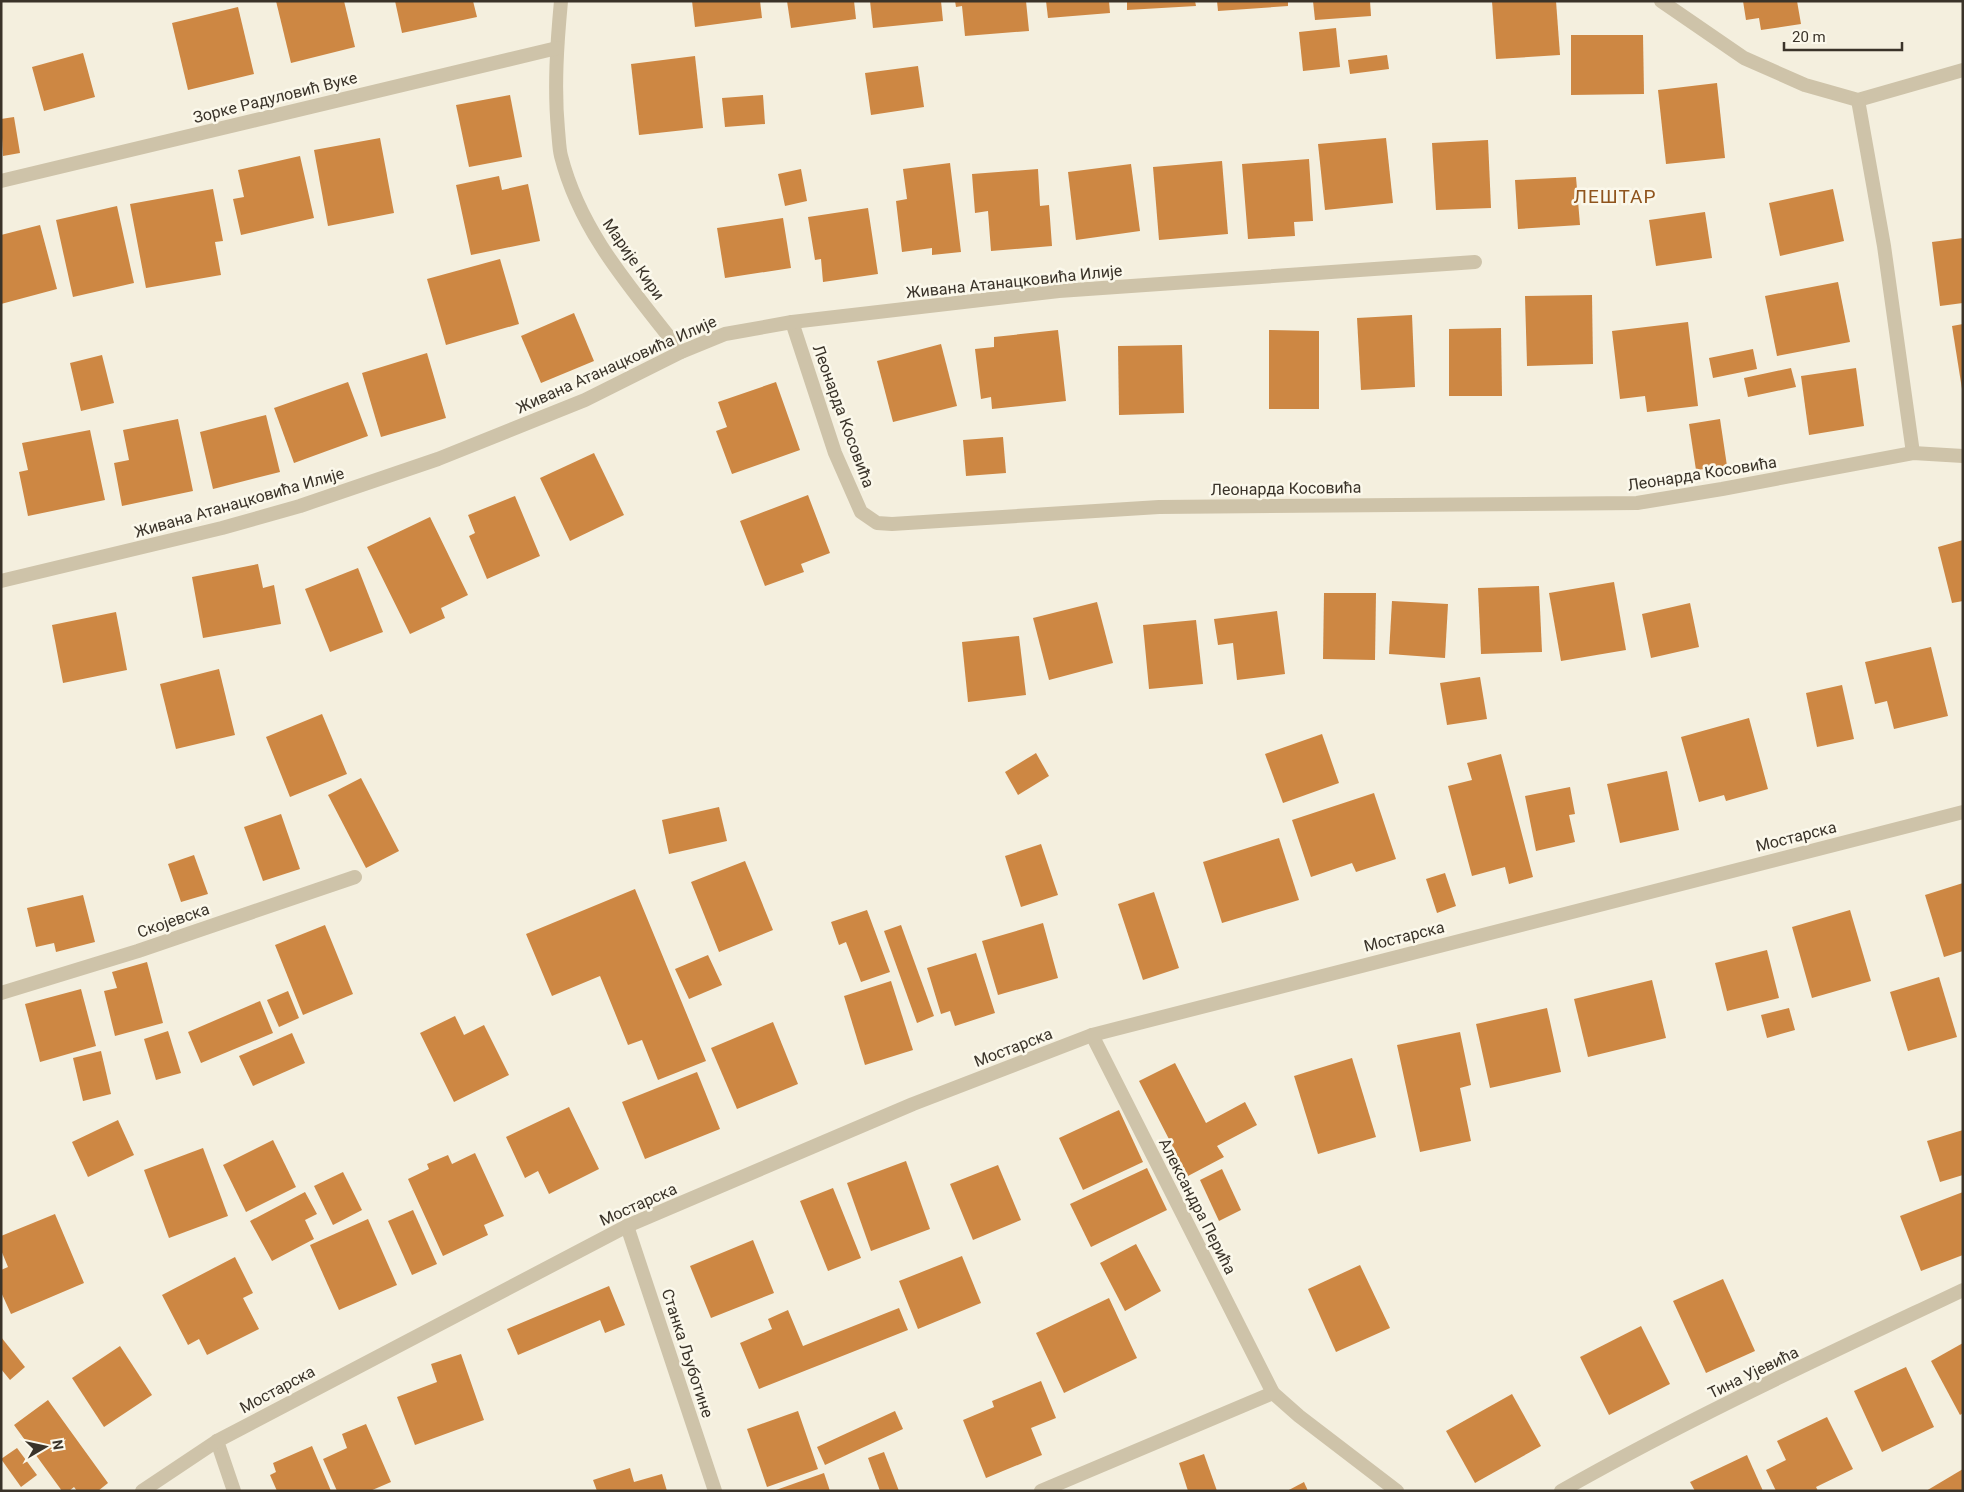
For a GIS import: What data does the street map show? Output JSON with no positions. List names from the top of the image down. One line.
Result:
{"streets":{"street":["Зорке Радуловић Вуке","Марије Кири","Живана Атанацковића Илије","Леонарда Косовића","Мостарска","Скојевска","Александра Перића","Станка Љуботине","Тина Ујевића"]},"crossings":[["Зорке Радуловић Вуке","Марије Кири"],["Марије Кири","Живана Атанацковића Илије"],["Живана Атанацковића Илије","Леонарда Косовића"],["Мостарска","Александра Перића"],["Мостарска","Станка Љуботине"]],"districts":["ЛЕШТАР"],"scale_bar":"20 m","north":"right"}
